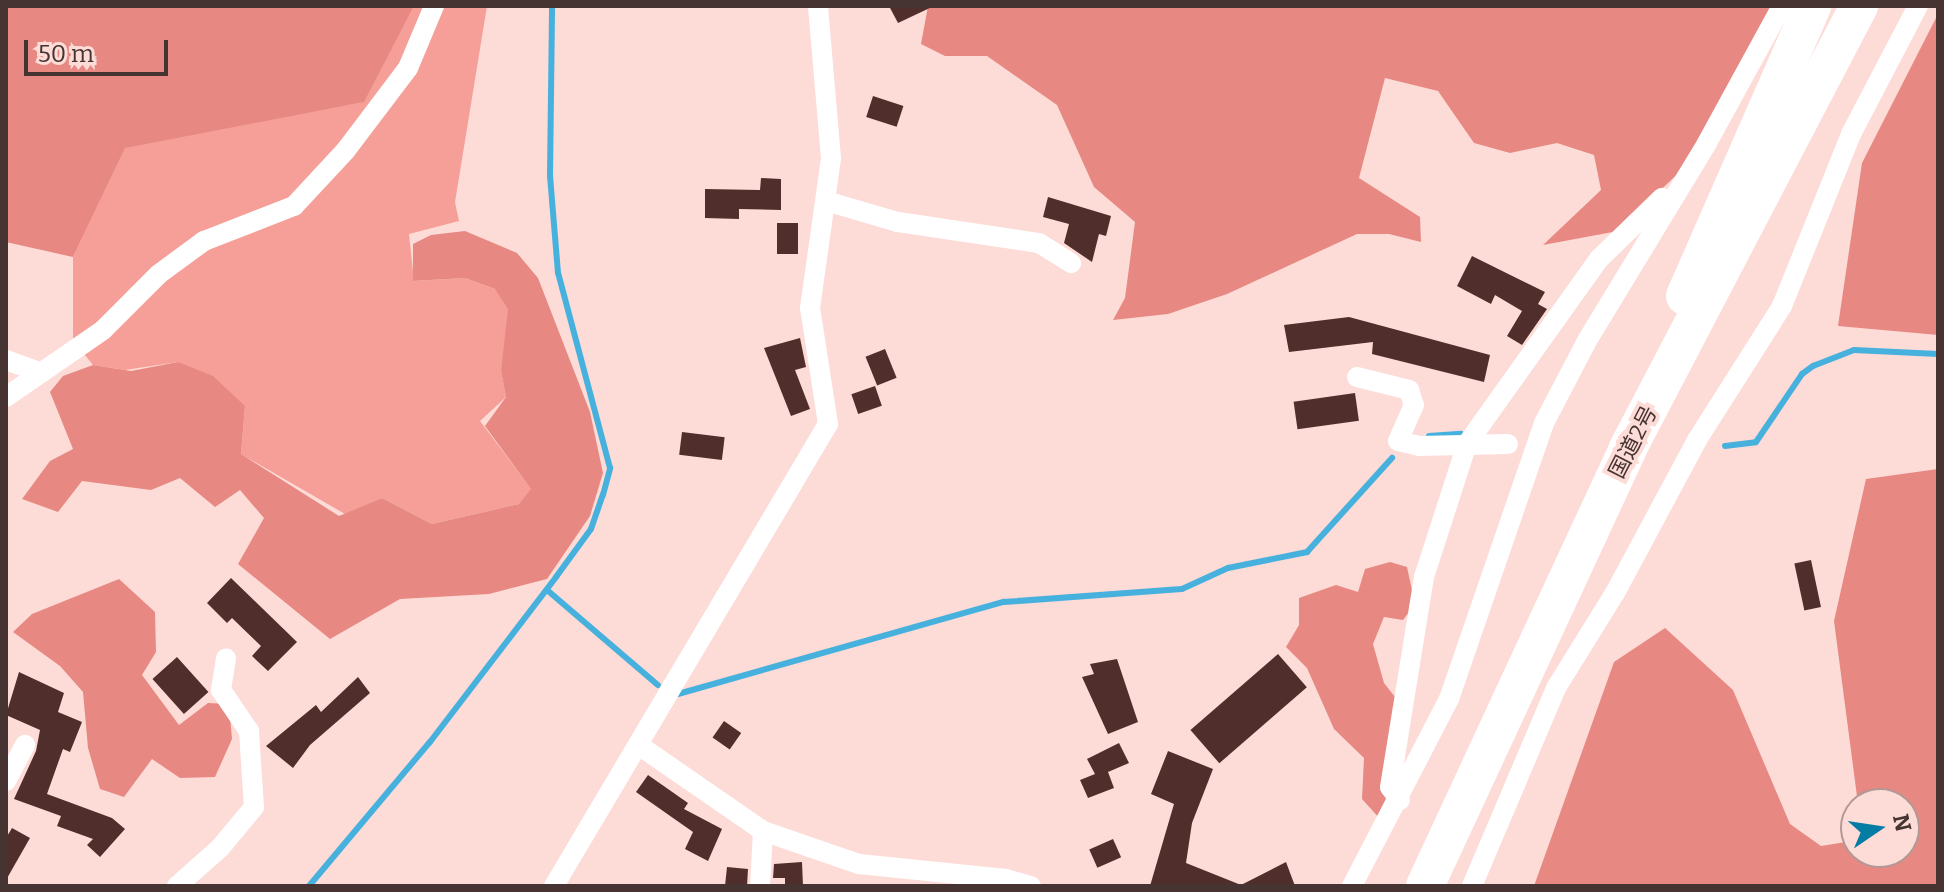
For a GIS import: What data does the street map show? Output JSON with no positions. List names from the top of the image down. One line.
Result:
{"streets":{"highway":["国道2号"]},"scale_bar":"50 m","north":"right"}
